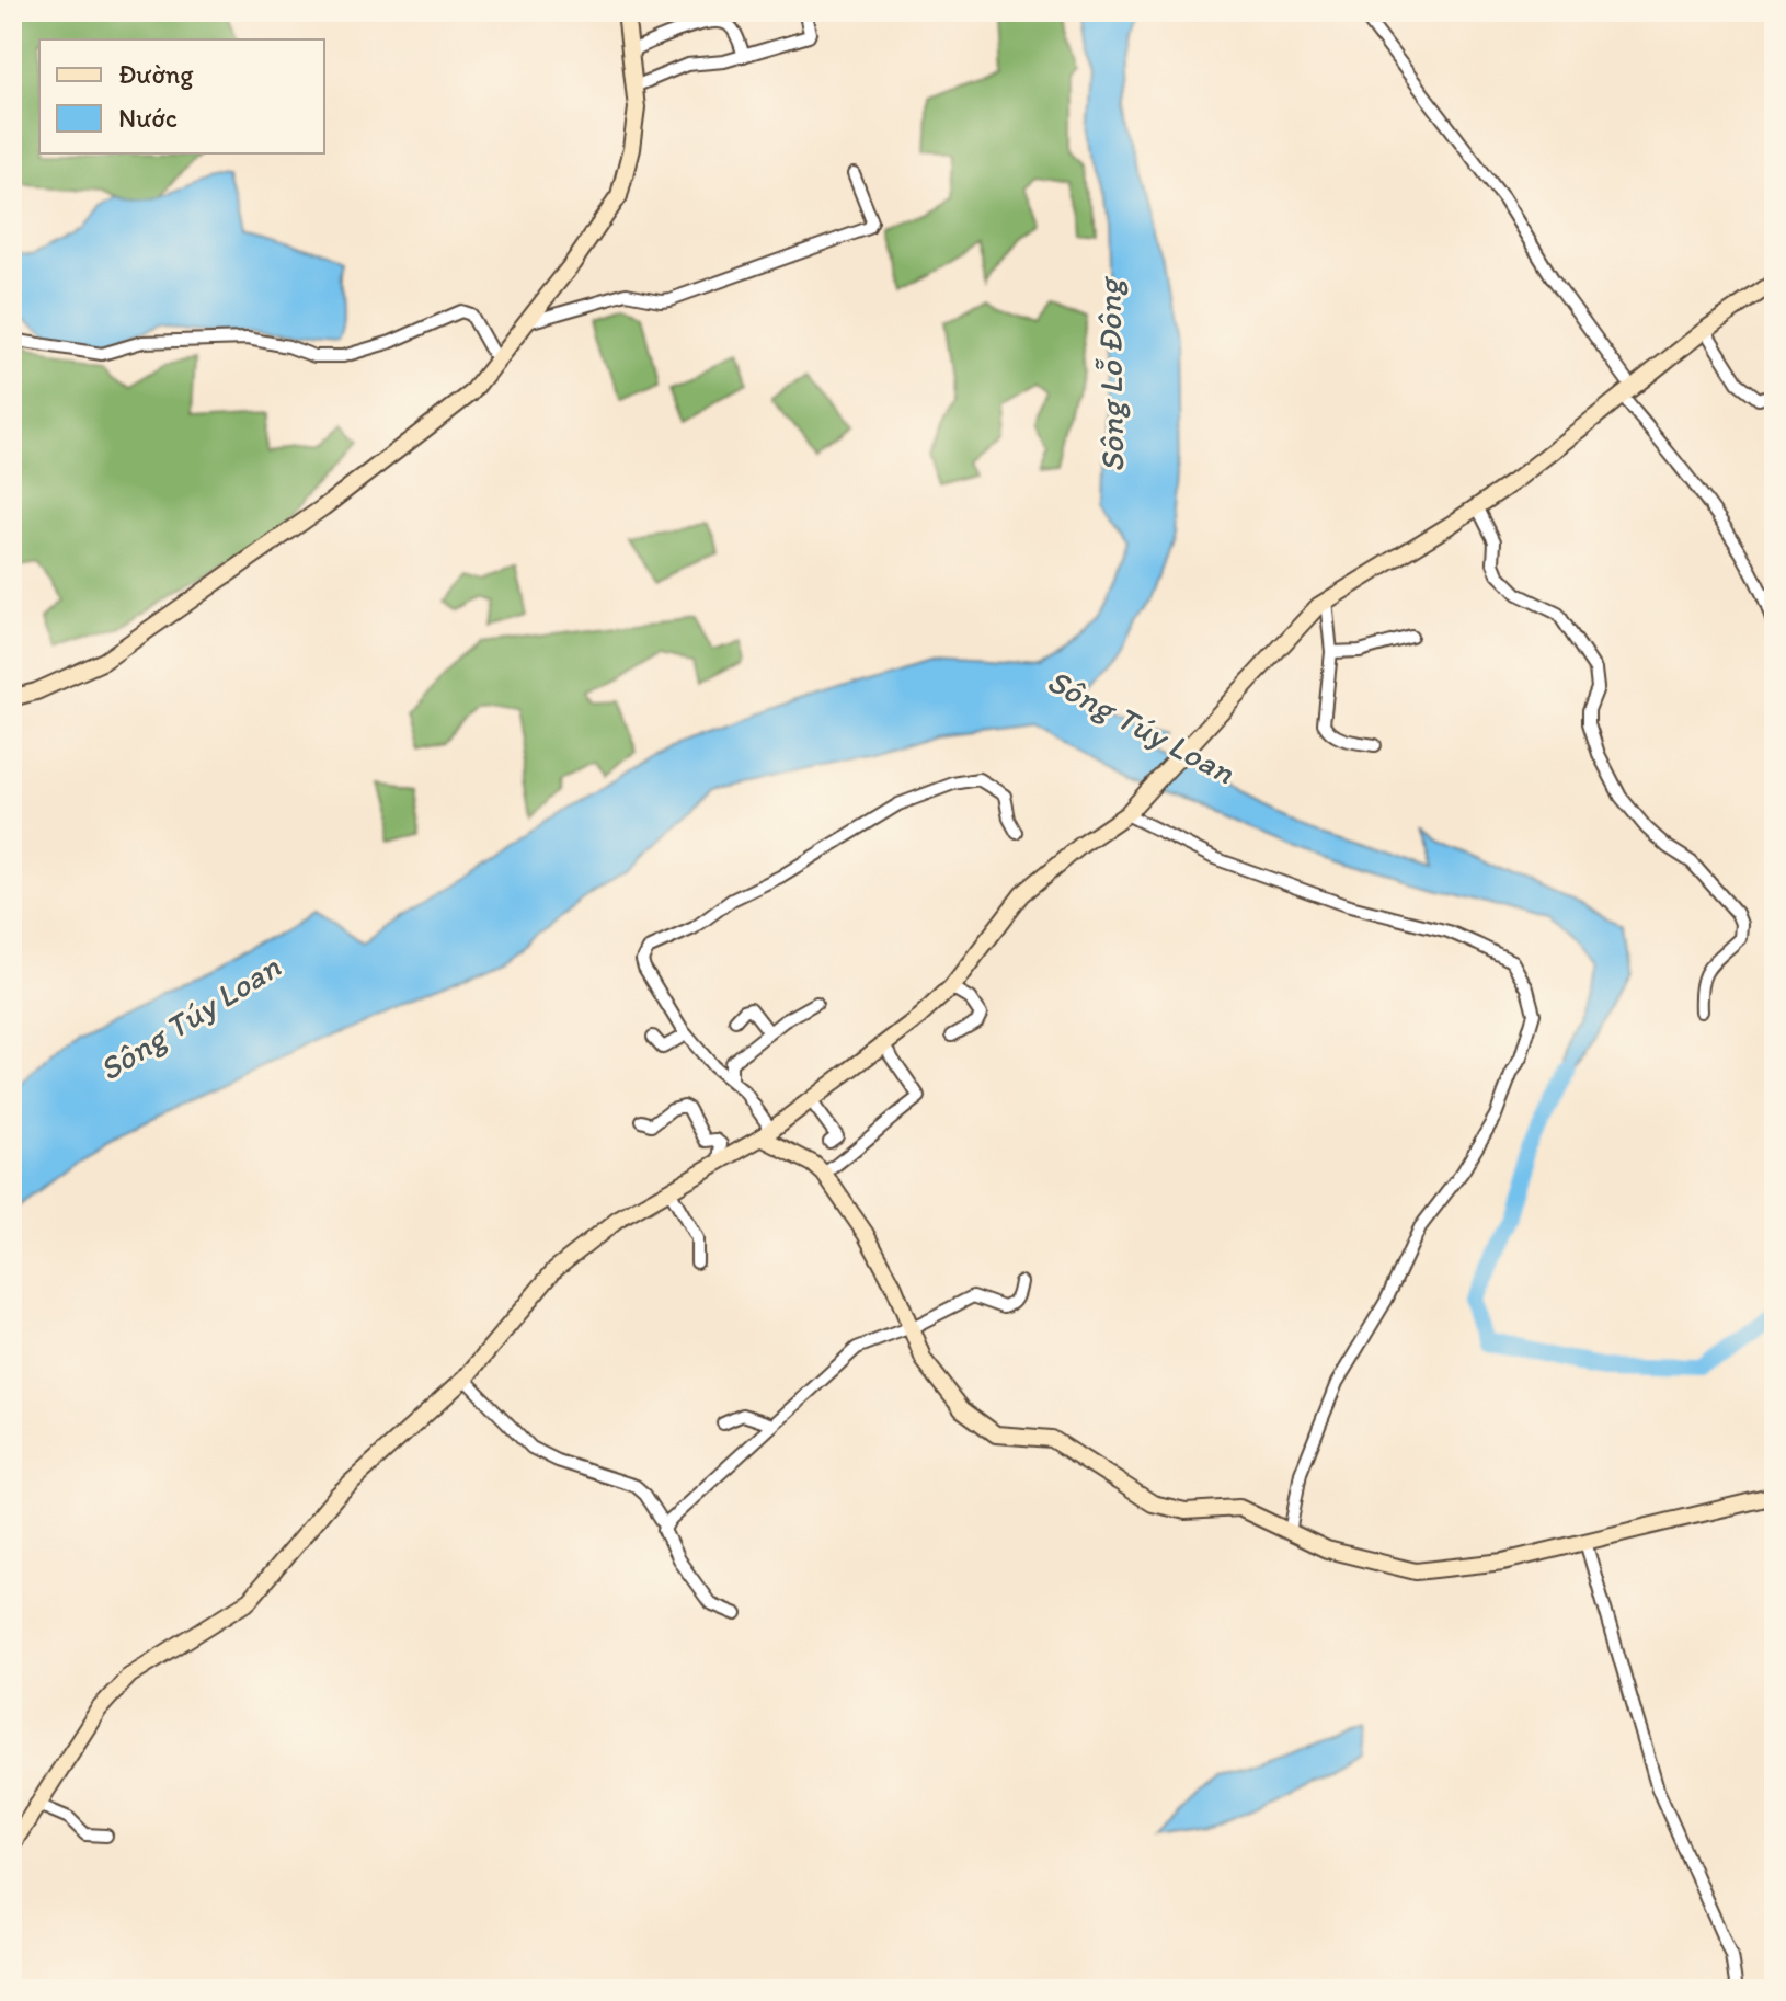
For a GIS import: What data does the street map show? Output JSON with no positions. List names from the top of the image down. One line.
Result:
{"water":["Sông Lỗ Đông","Sông Túy Loan"],"legend":["Đường","Nước"]}
